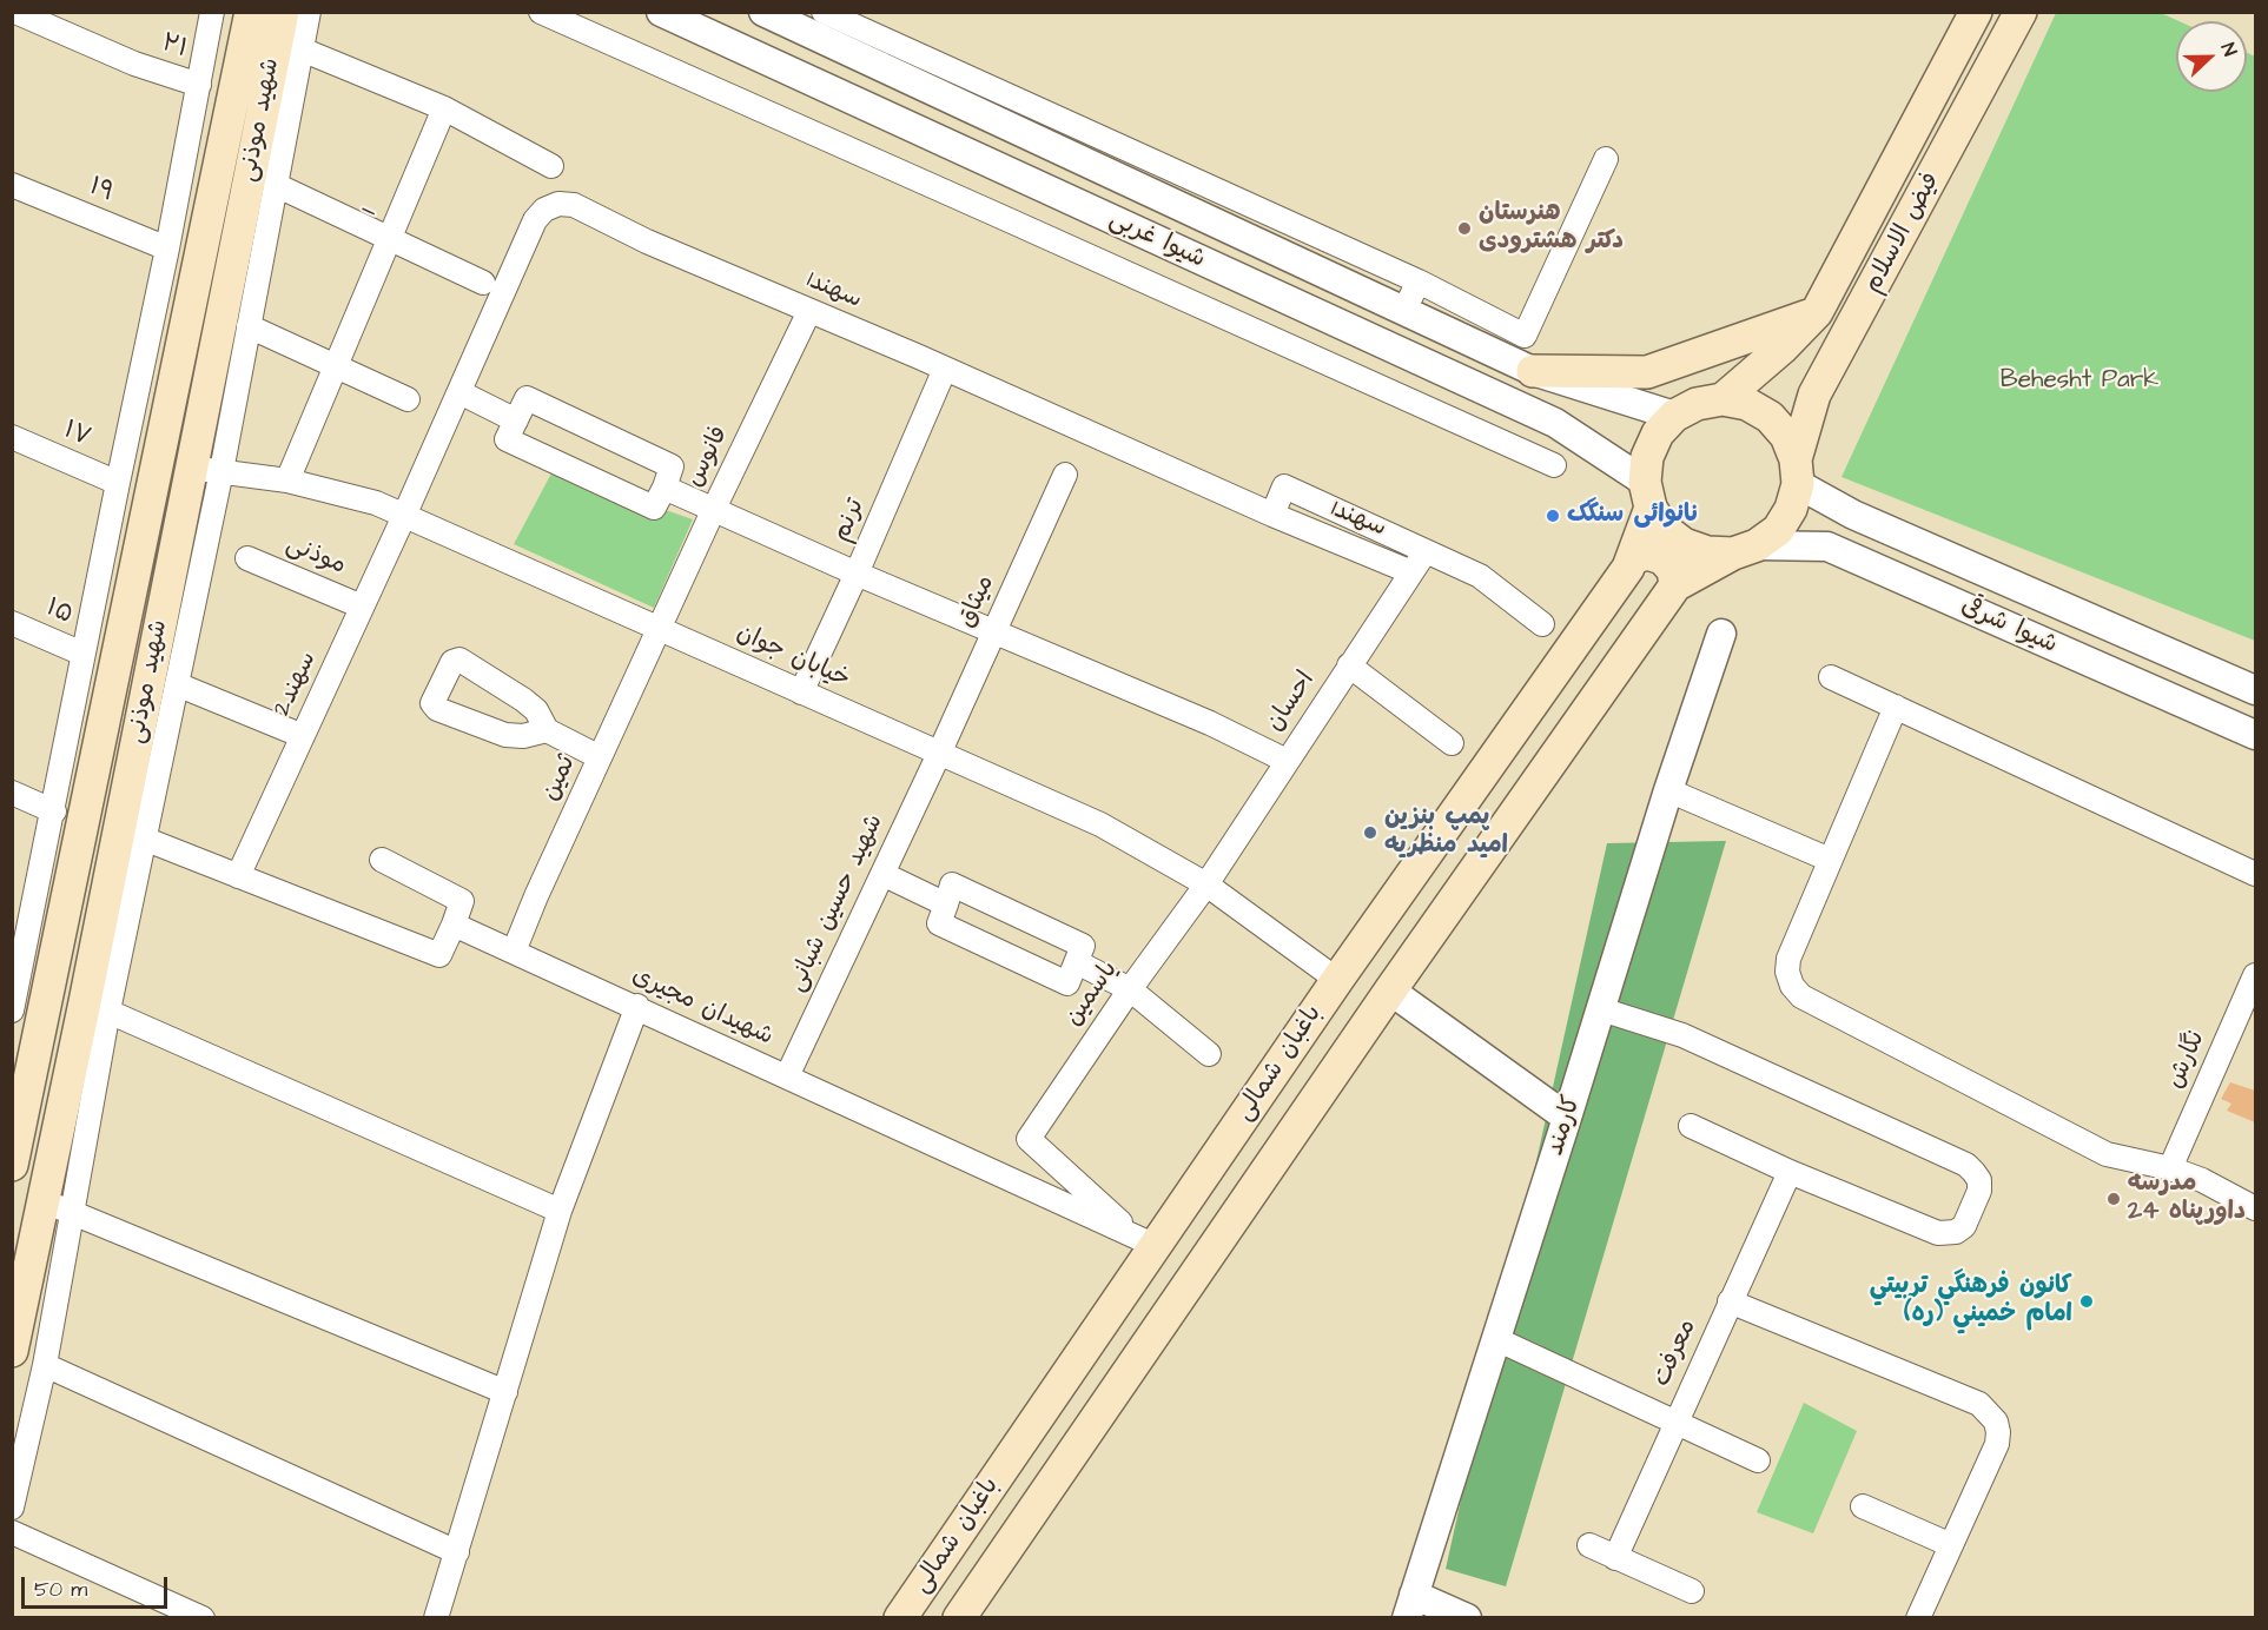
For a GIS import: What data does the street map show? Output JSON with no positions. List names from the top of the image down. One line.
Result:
{"streets":{"main road":["شهید موذنی","فیض الاسلام","باغبان شمالی"],"street":["۲۱","۱۹","1","شیوا غربی","1سهند","۱۷","فانوس","ترنم","موذنی","میثاق","۱۵","شیوا شرقی","خیابان جوان","2سهند","احسان","ثمین","شهید حسین شبانی","یاسمین","شهیدان مجیری","نگارش","کارمند","معرفت"]},"crossings":[["شهید موذنی","خیابان جوان"],["1","خیابان جوان"],["فیض الاسلام","شیوا غربی"],["فیض الاسلام","شیوا شرقی"],["فیض الاسلام","باغبان شمالی"],["شیوا غربی","شیوا شرقی"],["شیوا غربی","باغبان شمالی"],["1سهند","فانوس"],["1سهند","ترنم"],["1سهند","خیابان جوان"],["1سهند","2سهند"],["1سهند","احسان"],["فانوس","خیابان جوان"],["فانوس","ثمین"],["ترنم","خیابان جوان"],["موذنی","2سهند"],["میثاق","خیابان جوان"],["میثاق","شهید حسین شبانی"],["شیوا شرقی","باغبان شمالی"],["خیابان جوان","2سهند"],["خیابان جوان","احسان"],["خیابان جوان","ثمین"],["خیابان جوان","شهید حسین شبانی"],["خیابان جوان","یاسمین"],["خیابان جوان","باغبان شمالی"],["احسان","یاسمین"],["ثمین","شهیدان مجیری"],["شهید حسین شبانی","شهیدان مجیری"],["یاسمین","شهیدان مجیری"],["یاسمین","باغبان شمالی"],["شهیدان مجیری","باغبان شمالی"]],"parks":["Behesht Park"],"places":["هنرستان دکتر هشترودی","نانوائی سنگک","پمپ بنزین امید منظریه","مدرسه داورپناه 24","كانون فرهنگي تربيتي امام خميني (ره)"],"scale_bar":"50 m","north":"right"}
